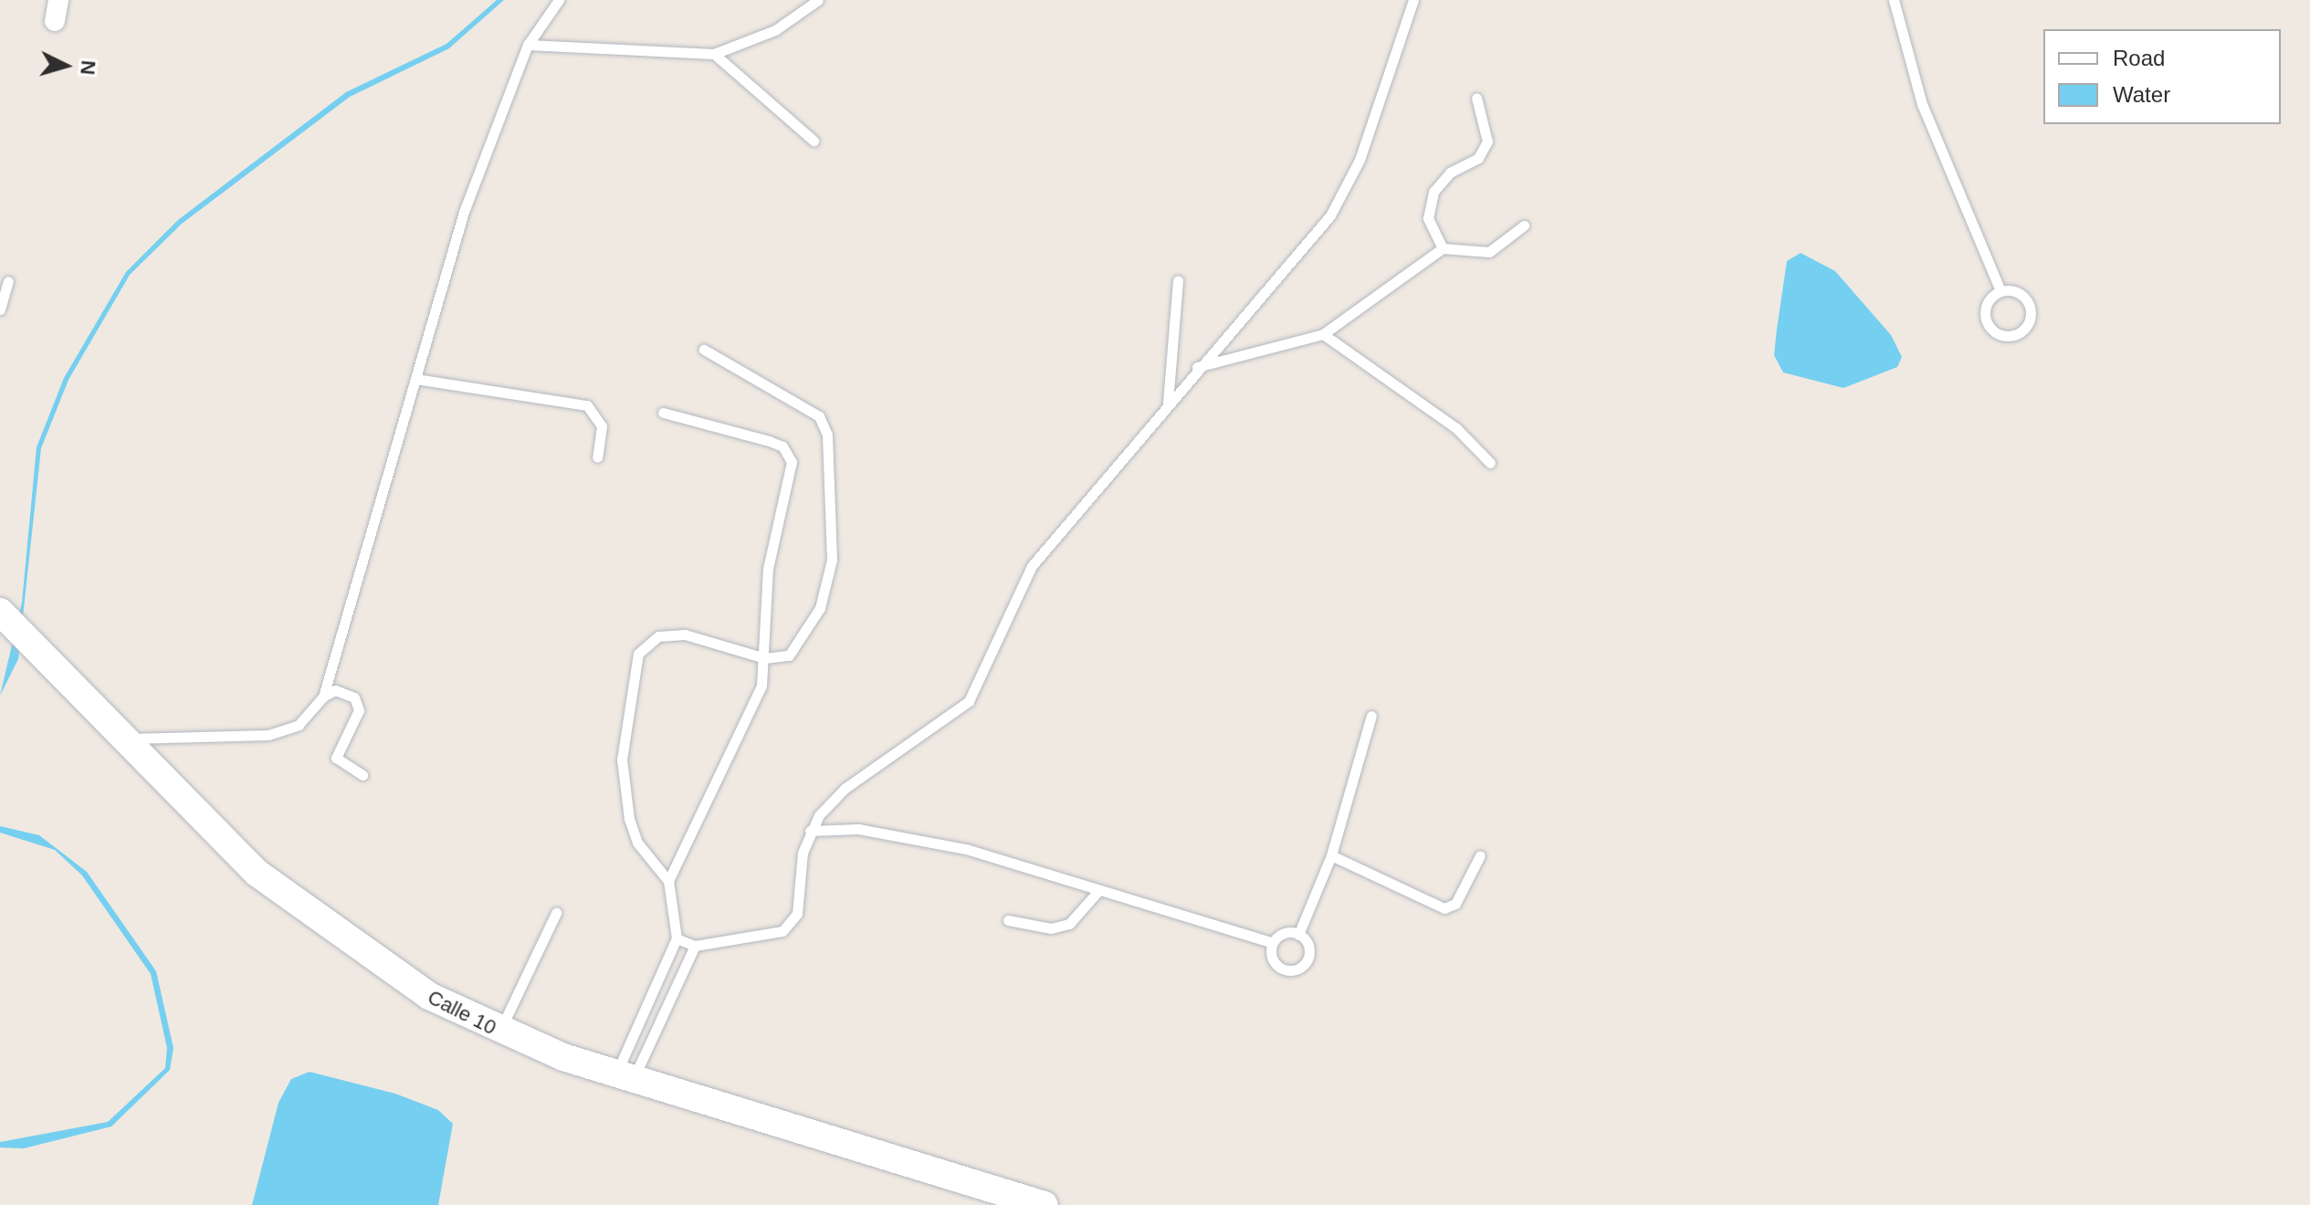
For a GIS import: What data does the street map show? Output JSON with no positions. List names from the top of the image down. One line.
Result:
{"streets":{"main road":["Calle 10"]},"legend":["Road","Water"],"north":"right"}
